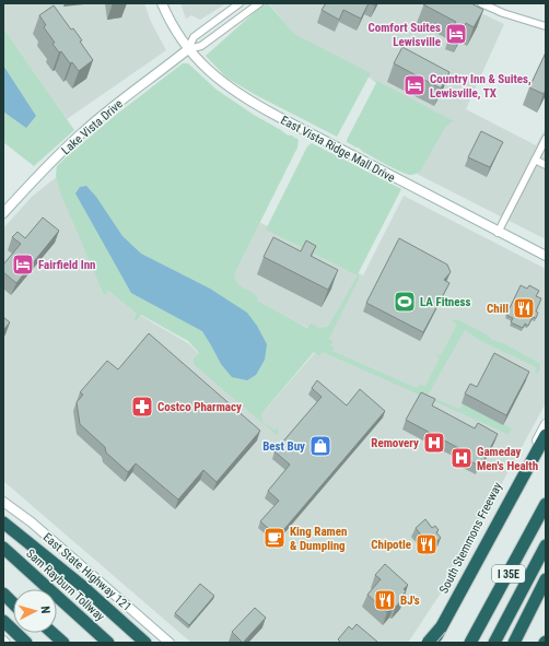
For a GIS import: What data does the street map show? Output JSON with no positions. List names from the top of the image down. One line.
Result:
{"streets":{"highway":["I 35E","Sam Rayburn Tollway"],"main road":["Lake Vista Drive","East Vista Ridge Mall Drive","South Stemmons Freeway","East State Highway 121"]},"crossings":[["Lake Vista Drive","East Vista Ridge Mall Drive"]],"places":{"hotel":["Comfort Suites Lewisville","Country Inn & Suites, Lewisville, TX","Fairfield Inn"],"sports":["LA Fitness"],"restaurant":["Chill","Chipotle","BJ's"],"pharmacy":["Costco Pharmacy"],"hospital":["Removery","Gameday Men's Health"],"shop":["Best Buy"],"cafe":["King Ramen & Dumpling"]},"north":"right"}
